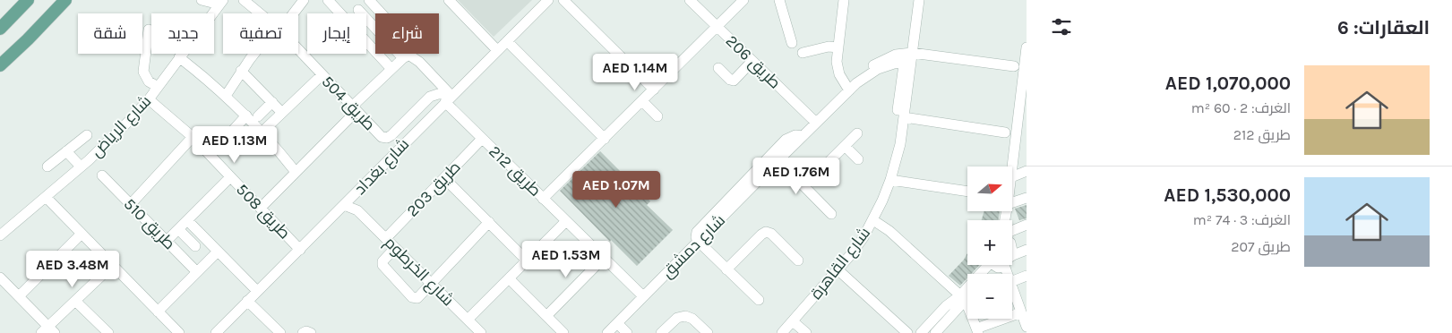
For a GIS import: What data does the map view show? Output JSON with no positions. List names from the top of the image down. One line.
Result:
{"streets":{"street":["طريق 206","طريق 504","شارع الرياض","شارع بغداد","طريق 212","طريق 203","طريق 508","طريق 510","شارع دمشق","شارع القاهرة","شارع الخرطوم"]},"crossings":[["طريق 206","شارع دمشق"],["طريق 504","شارع بغداد"],["طريق 504","طريق 212"],["شارع الرياض","طريق 508"],["شارع بغداد","طريق 212"],["شارع بغداد","طريق 508"],["شارع بغداد","طريق 510"],["شارع بغداد","شارع الخرطوم"],["طريق 212","طريق 203"],["طريق 212","شارع دمشق"],["طريق 203","شارع الخرطوم"],["شارع دمشق","شارع القاهرة"]],"north":"right","page":{"heading":"العقارات: 6","chip":["شراء","إيجار","تصفية","جديد","شقة"],"list":[{"name":"AED 1,070,000","note":"الغرف: 2 · 60 m² · طريق 212"},{"name":"AED 1,530,000","note":"الغرف: 3 · 74 m² · طريق 207"}],"price":["AED 1.14M","AED 1.13M","AED 1.76M","AED 1.07M","AED 1.53M","AED 3.48M"],"map_buttons":["+","−"]}}
